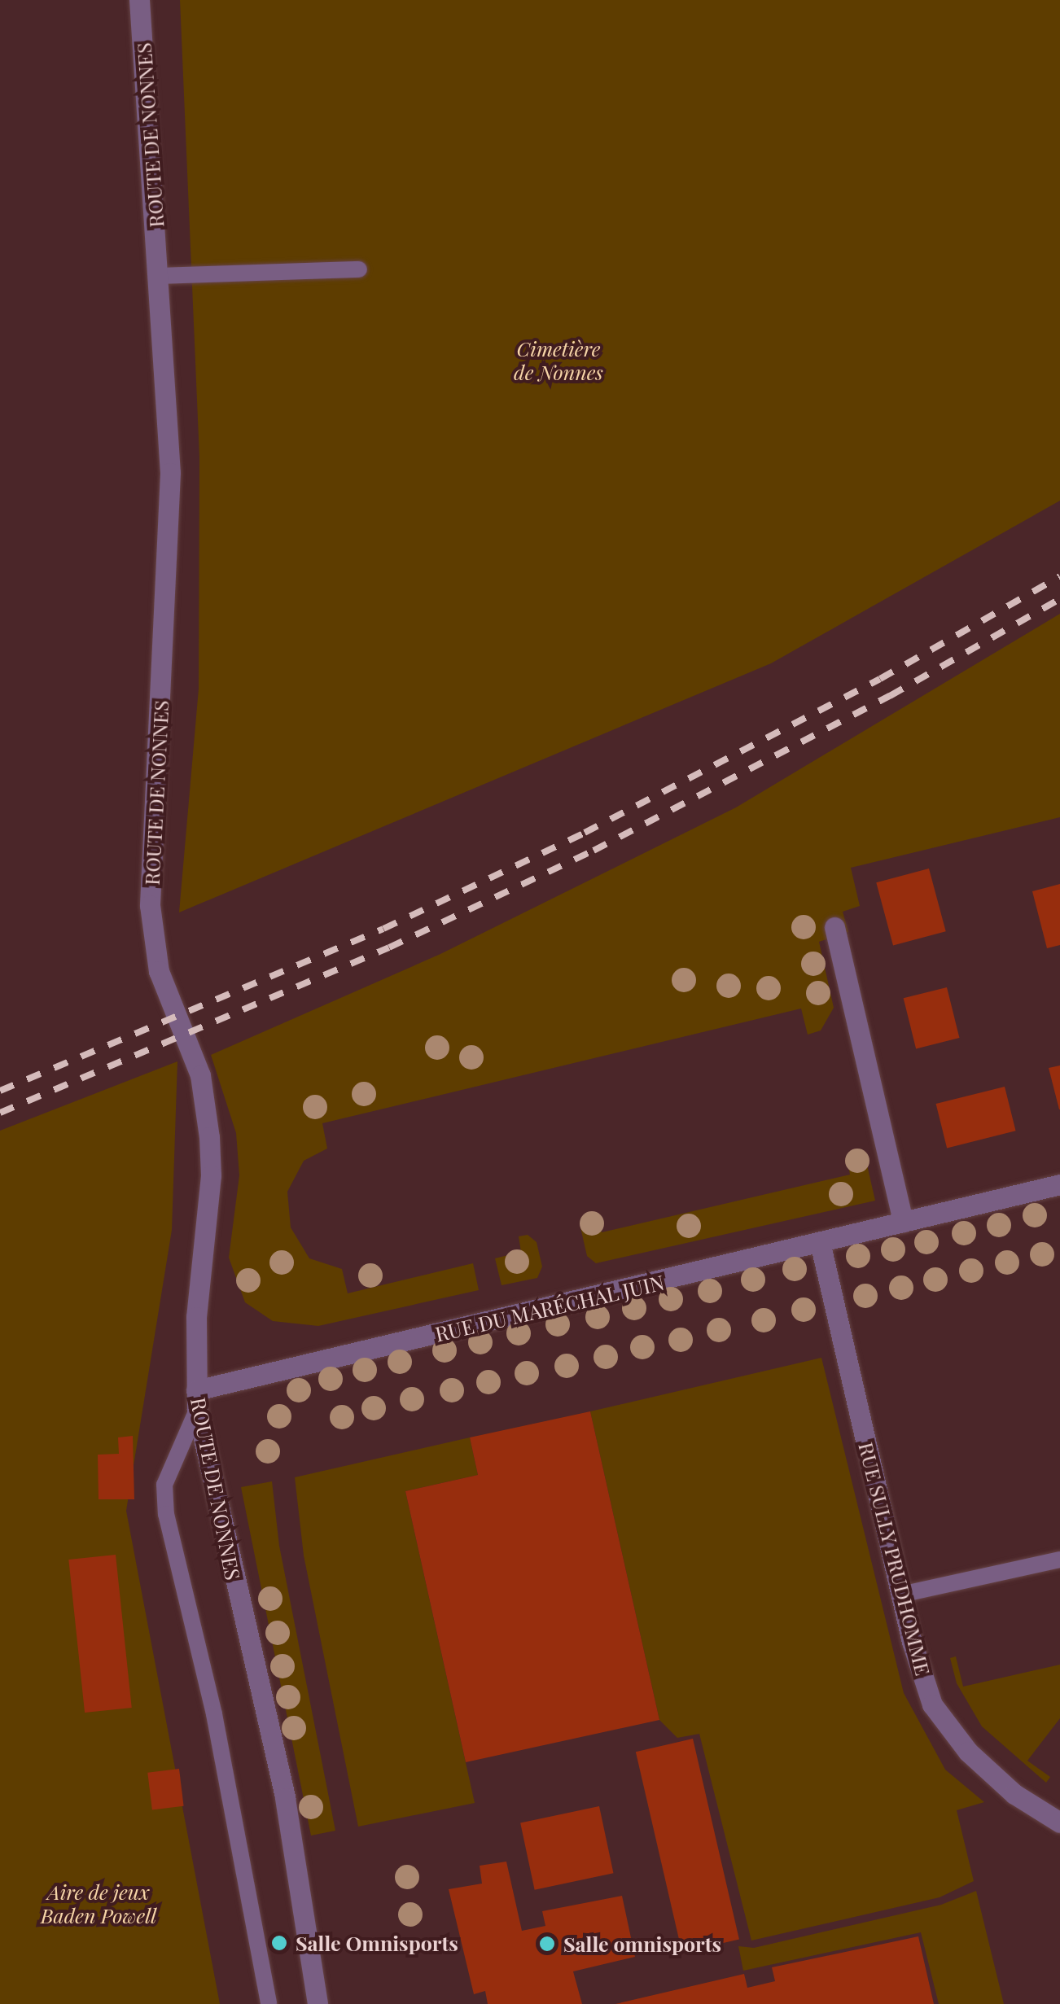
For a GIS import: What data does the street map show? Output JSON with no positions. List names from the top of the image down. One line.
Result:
{"streets":{"street":["ROUTE DE NONNES","RUE DU MARÉCHAL JUIN","RUE SULLY PRUDHOMME"]},"crossings":[["ROUTE DE NONNES","RUE DU MARÉCHAL JUIN"],["RUE DU MARÉCHAL JUIN","RUE SULLY PRUDHOMME"]],"parks":["Cimetière de Nonnes","Aire de jeux Baden Powell"],"places":["Salle Omnisports","Salle omnisports"]}
